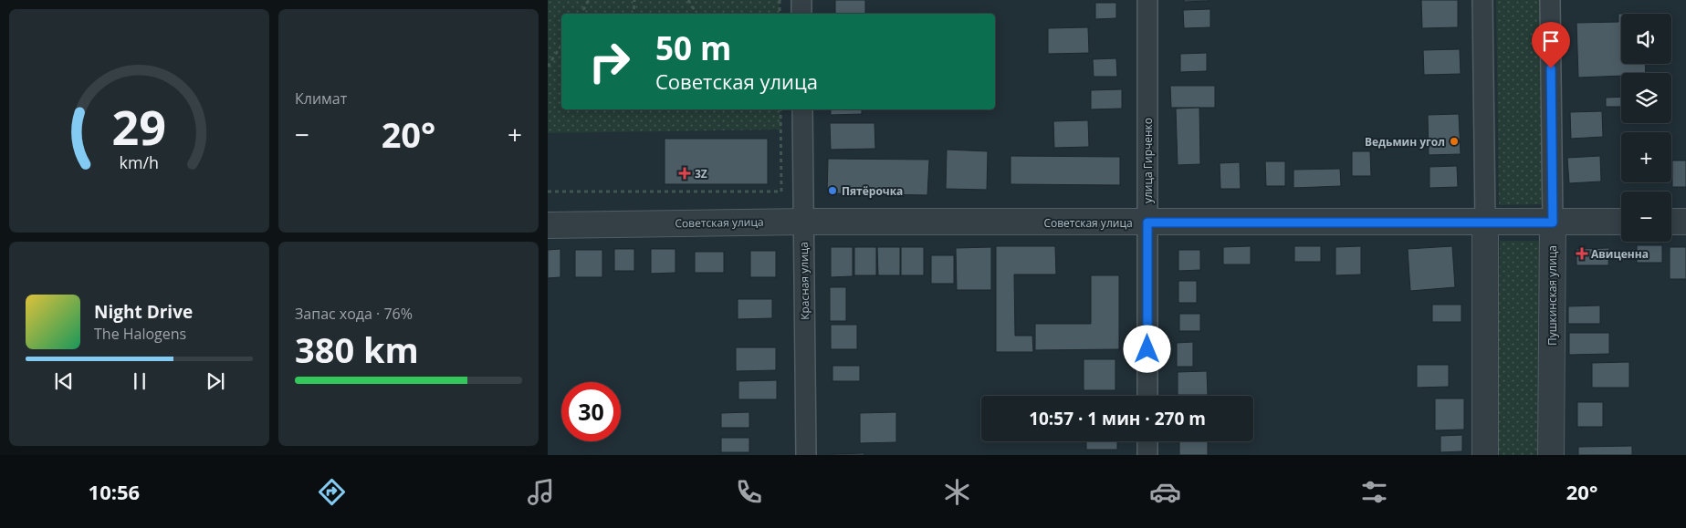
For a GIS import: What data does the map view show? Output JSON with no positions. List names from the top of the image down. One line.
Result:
{"streets":{"street":["улица Гирченко","Советская улица","Красная улица","Пушкинская улица"]},"crossings":[["улица Гирченко","Советская улица"],["Советская улица","Красная улица"],["Советская улица","Пушкинская улица"]],"places":{"other":["Ведьмин угол","Пятёрочка"],"health":["3Z","Авиценна"]},"page":{"tile":["Климат",["Запас хода · 76%","380 km"]],"map_buttons":["+","−"],"turn":["50 m","Советская улица"],"heat":["−","20°","+"],"song":["Night Drive","The Halogens"],"limit":"30","trip":"10:57 · 1 мин · 270 m","tabs":["10:56","20°"],"gauge":["29","km/h"]}}
